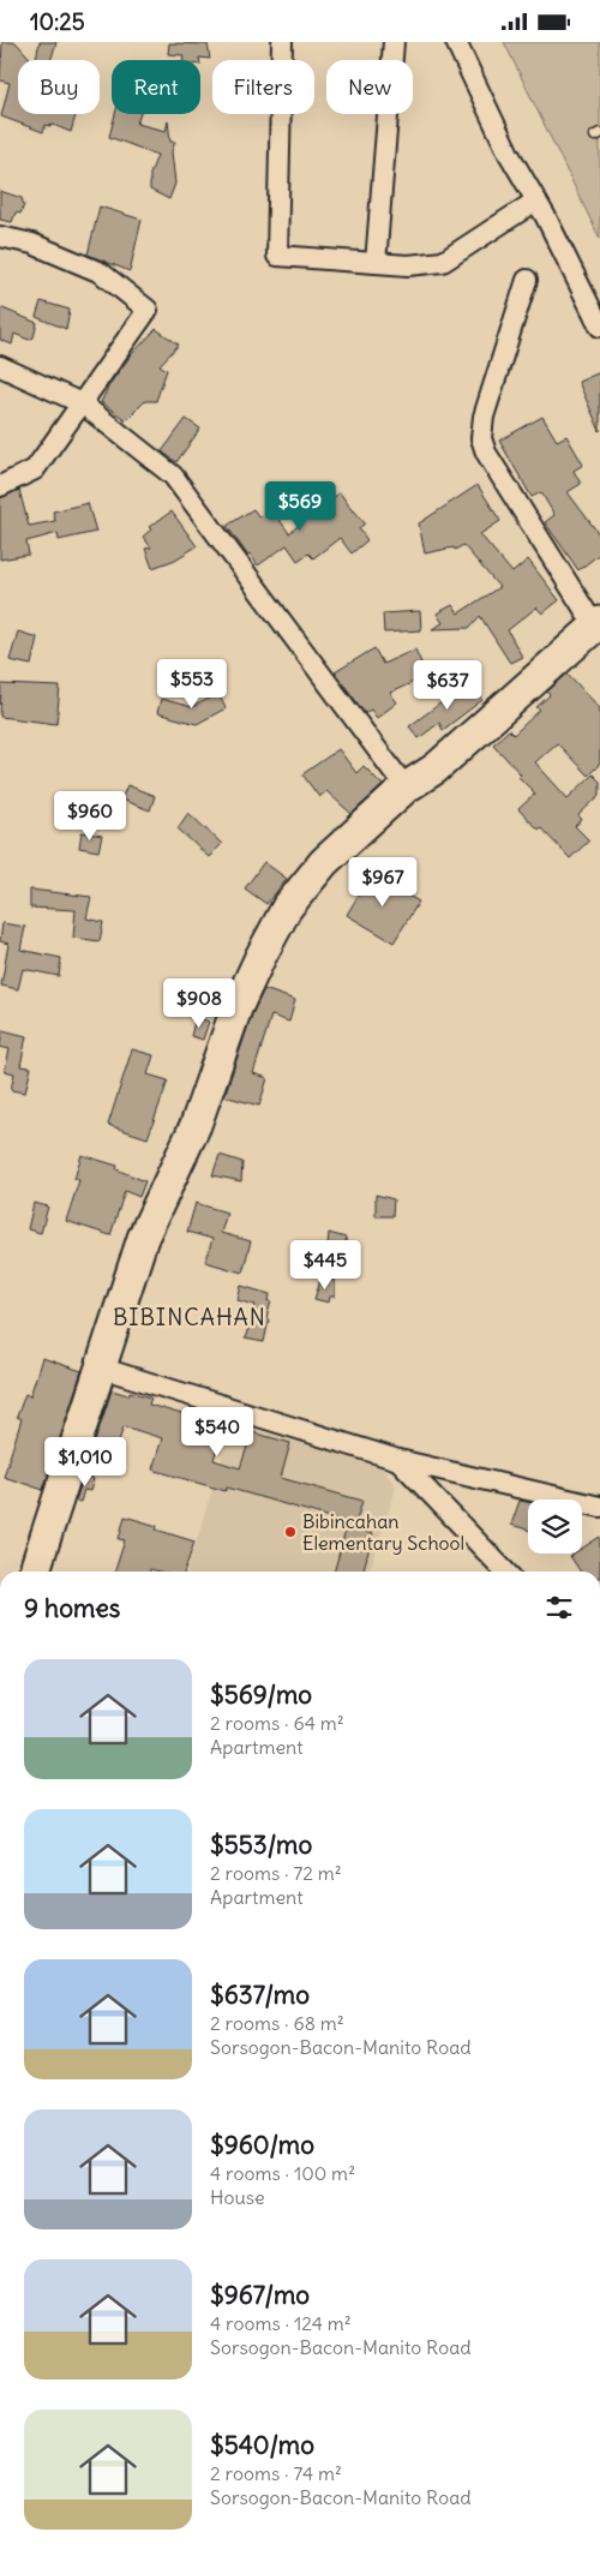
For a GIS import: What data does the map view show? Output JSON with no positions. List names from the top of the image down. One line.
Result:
{"districts":["BIBINCAHAN"],"places":["Bibincahan Elementary School"],"page":{"status":"10:25","chip":["Buy","Rent","Filters","New"],"price":["$569","$553","$637","$960","$967","$908","$445","$540","$1,010"],"heading":"9 homes","list":[{"name":"$569/mo","note":"2 rooms · 64 m² · Apartment"},{"name":"$553/mo","note":"2 rooms · 72 m² · Apartment"},{"name":"$637/mo","note":"2 rooms · 68 m² · Sorsogon-Bacon-Manito Road"},{"name":"$960/mo","note":"4 rooms · 100 m² · House"},{"name":"$967/mo","note":"4 rooms · 124 m² · Sorsogon-Bacon-Manito Road"},{"name":"$540/mo","note":"2 rooms · 74 m² · Sorsogon-Bacon-Manito Road"}]}}
